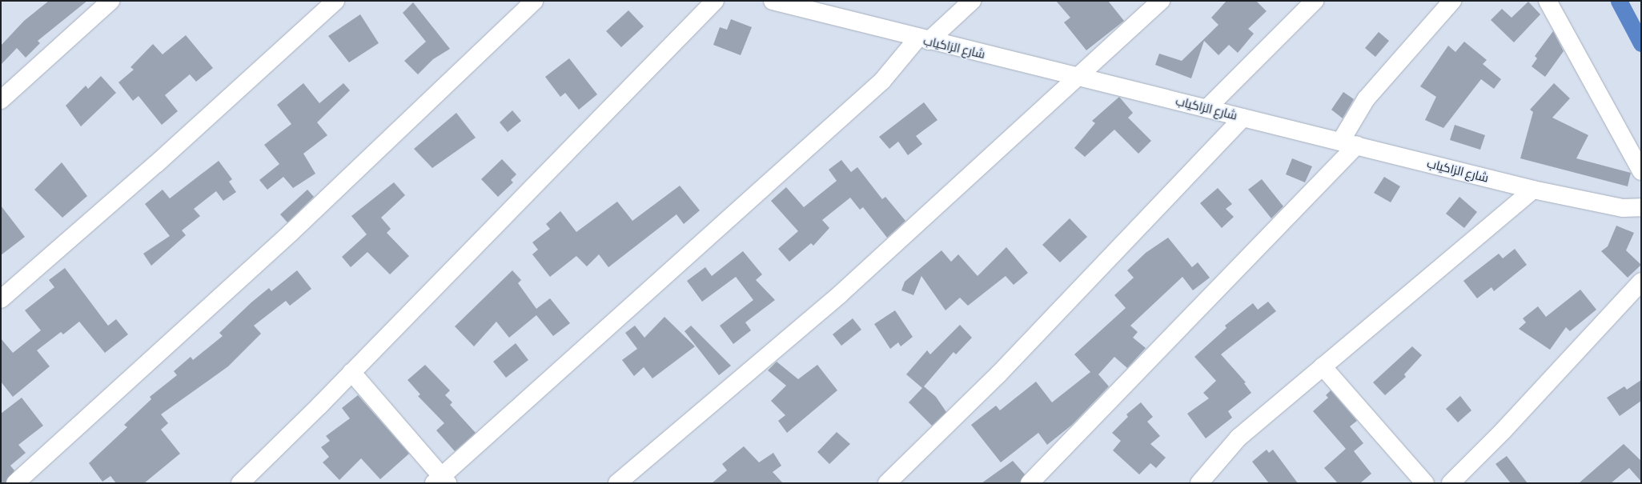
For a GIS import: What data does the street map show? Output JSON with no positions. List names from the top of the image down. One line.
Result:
{"streets":{"street":["شارع الزاكياب"]}}
